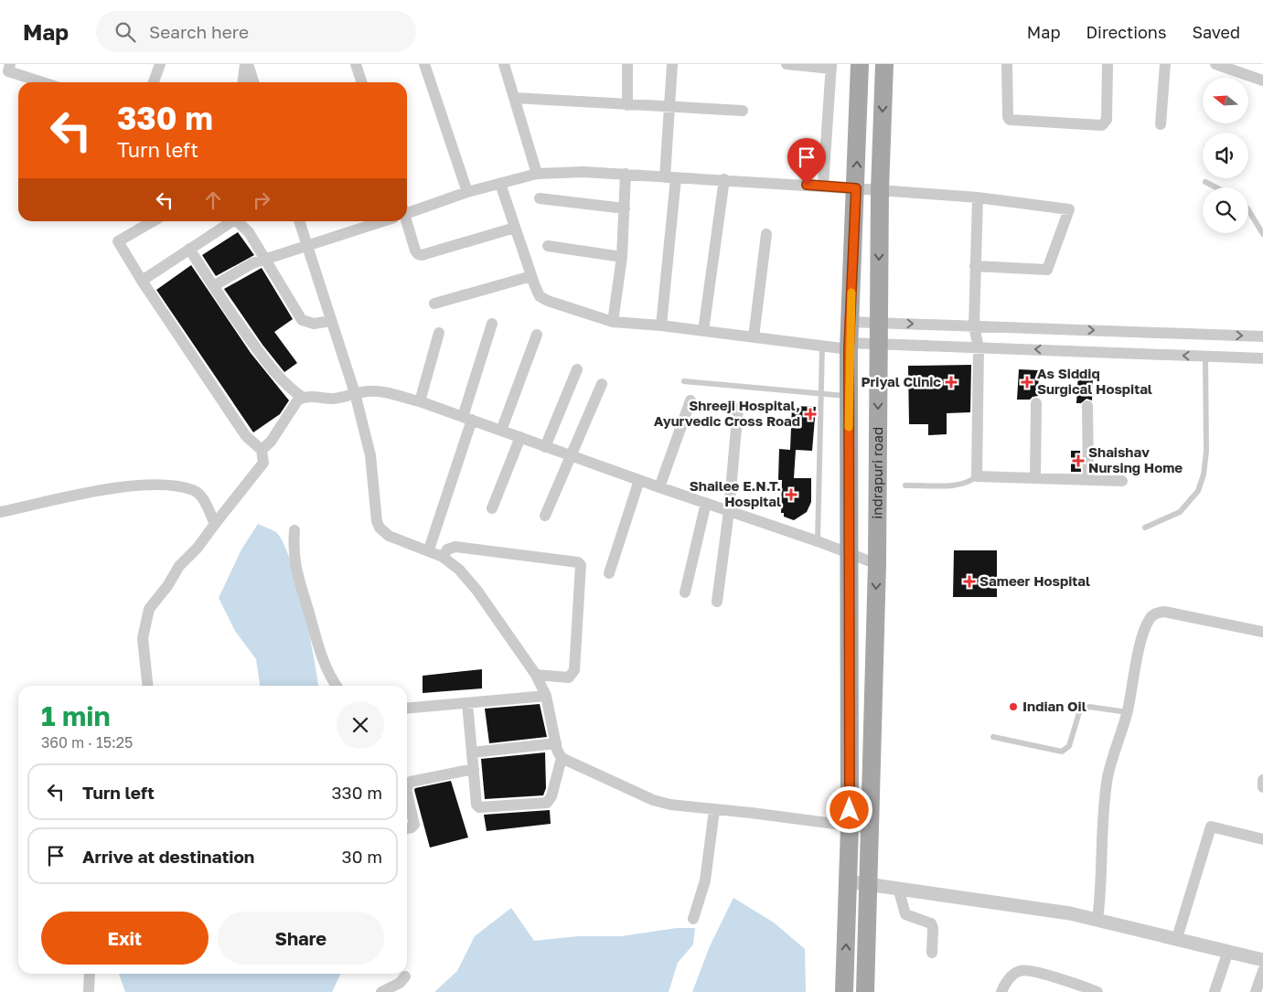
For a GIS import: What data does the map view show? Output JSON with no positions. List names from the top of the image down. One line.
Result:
{"streets":{"main road":["indrapuri road"]},"places":{"health":["Priyal Clinic","As Siddiq Surgical Hospital","Shreeji Hospital, Ayurvedic Cross Road","Shaishav Nursing Home","Shailee E.N.T. Hospital","Sameer Hospital"],"other":["Indian Oil"]},"north":"left","page":{"header":"Map","search":"Search here","nav":["Map","Directions","Saved"],"turn":["330 m","Turn left"],"heading":["1 min","360 m · 15:25"],"list":[{"name":"Turn left","value":"330 m"},{"name":"Arrive at destination","value":"30 m"}],"buttons":["Exit","Share"]}}
